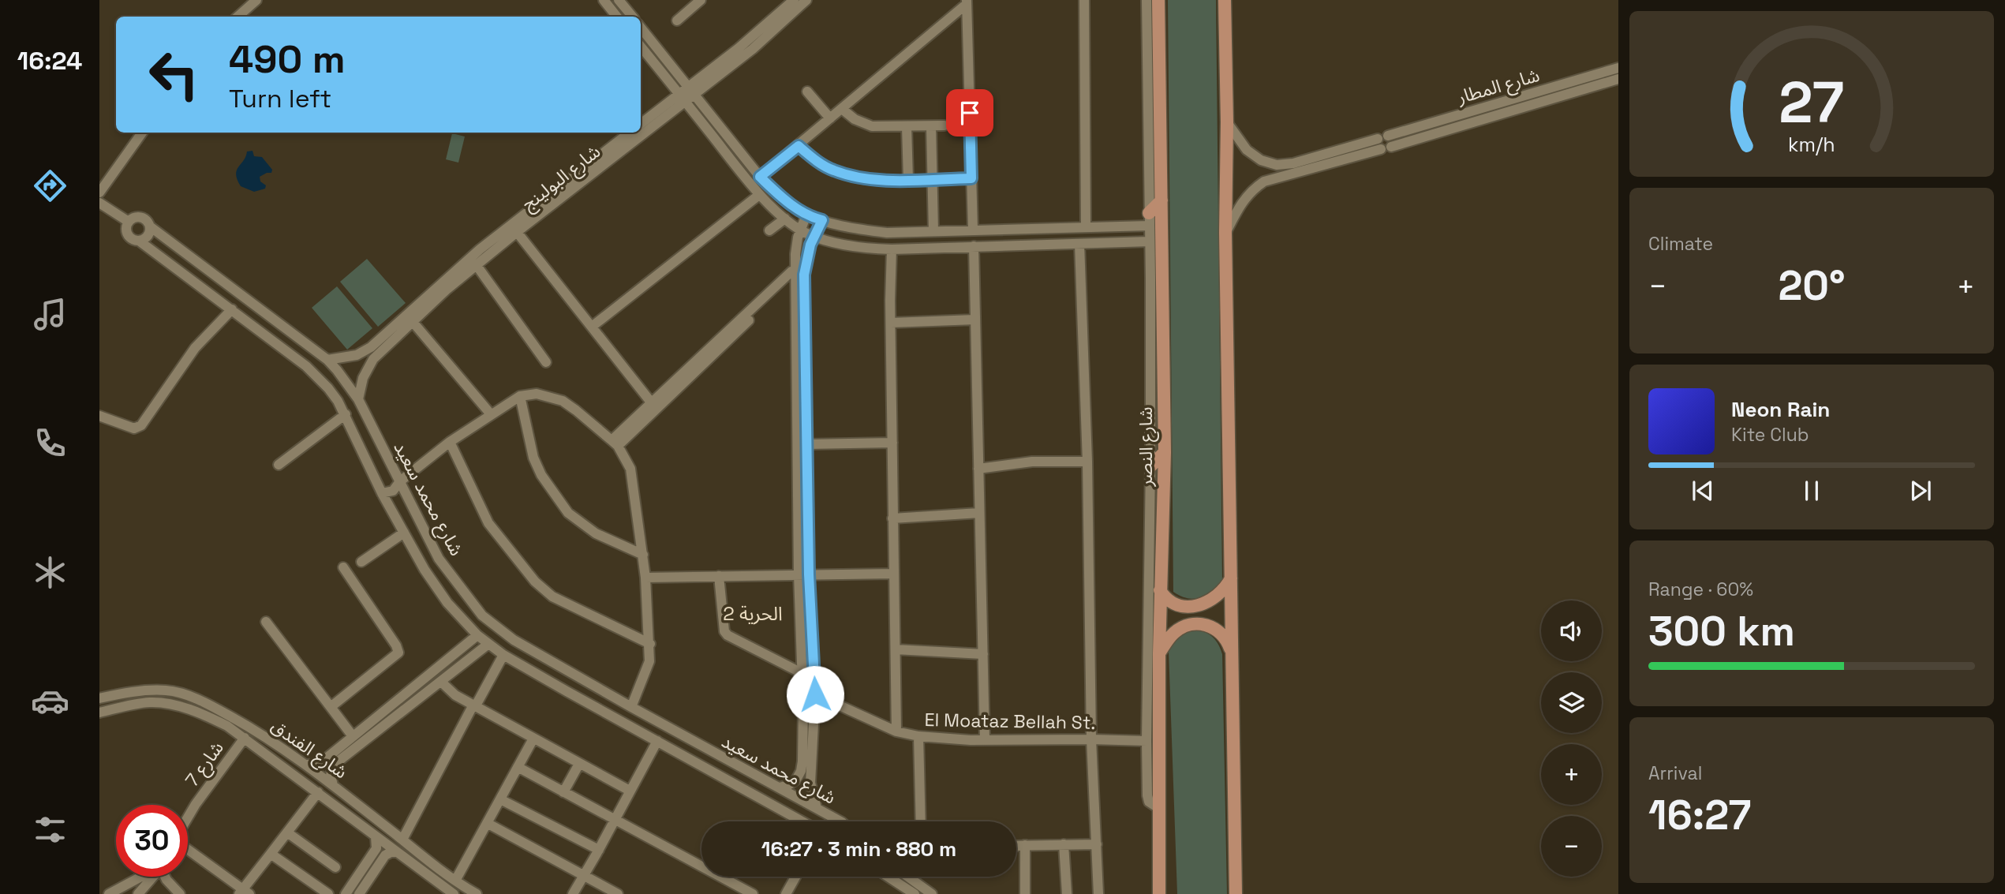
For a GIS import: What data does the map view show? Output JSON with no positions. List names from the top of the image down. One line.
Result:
{"streets":{"main road":["شارع النصر"],"street":["شارع المطار","شارع البولينج","شارع محمد سعيد","El Moataz Bellah St.","شارع الفندق","شارع 7"]},"crossings":[["شارع البولينج","شارع محمد سعيد"],["شارع الفندق","شارع 7"]],"districts":["الحرية 2"],"page":{"tabs":"16:24","turn":["490 m","Turn left"],"tile":["Climate",["Range · 60%","300 km"],["Arrival","16:27"]],"heat":["−","20°","+"],"song":["Neon Rain","Kite Club"],"map_buttons":["+","−"],"limit":"30","trip":"16:27 · 3 min · 880 m","gauge":["27","km/h"]}}
